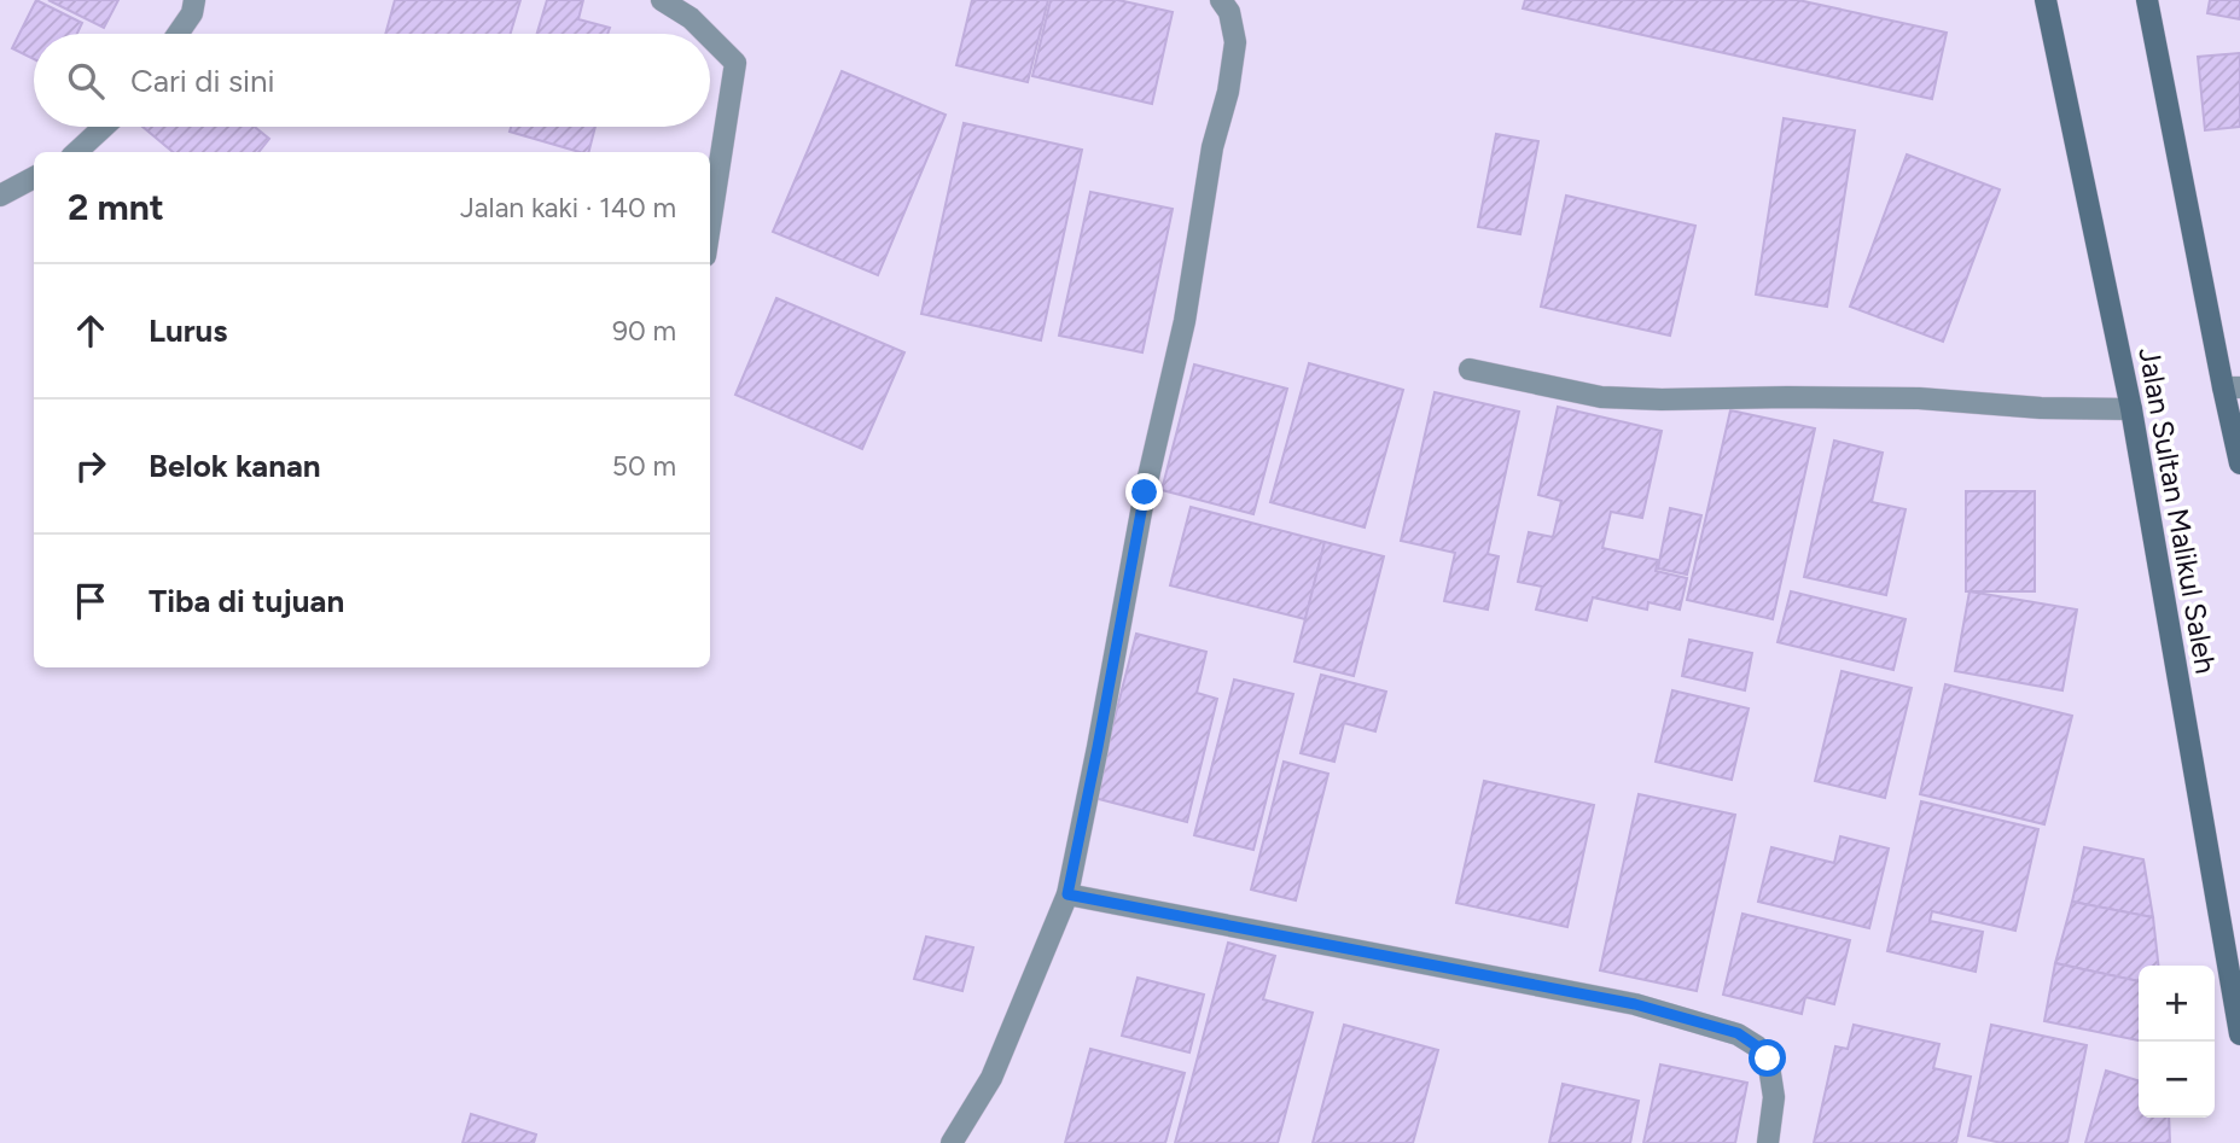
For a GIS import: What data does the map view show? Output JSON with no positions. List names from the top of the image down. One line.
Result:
{"streets":{"main road":["Jalan Sultan Malikul Saleh"]},"page":{"search":"Cari di sini","heading":["2 mnt","Jalan kaki · 140 m"],"list":[["Lurus","90 m"],["Belok kanan","50 m"],"Tiba di tujuan"],"map_buttons":["+","−"]}}
